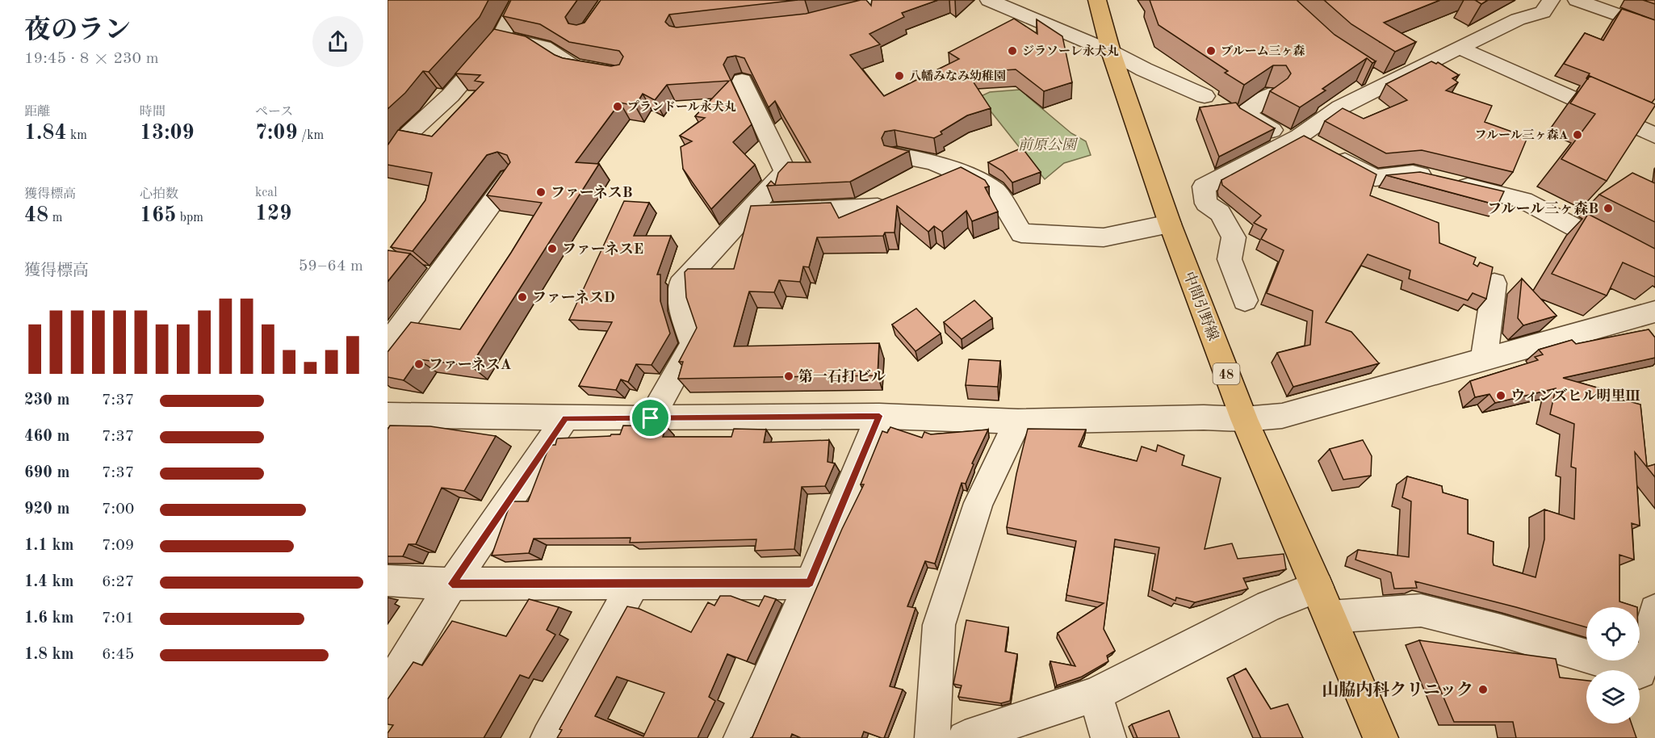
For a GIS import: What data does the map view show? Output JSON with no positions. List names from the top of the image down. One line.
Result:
{"streets":{"main road":["中間引野線","48"]},"parks":["前原公園"],"places":["ジラソーレ永犬丸","ブルーム三ヶ森","八幡みなみ幼稚園","プランドール永犬丸","フルール三ヶ森A","ファーネスB","フルール三ヶ森B","ファーネスE","ファーネスD","ファーネスA","第一石打ビル","ウィンズヒル明里Ⅲ","山脇内科クリニック"],"page":{"heading":["夜のラン","19:45 · 8 × 230 m"],"stats":[["距離","1.84 km"],["時間","13:09"],["ペース","7:09 /km"],["獲得標高","48 m"],["心拍数","165 bpm"],["kcal","129"]],"chart":["獲得標高","59–64 m"],"list":[{"name":"230 m","note":"7:37"},{"name":"460 m","note":"7:37"},{"name":"690 m","note":"7:37"},{"name":"920 m","note":"7:00"},{"name":"1.1 km","note":"7:09"},{"name":"1.4 km","note":"6:27"},{"name":"1.6 km","note":"7:01"},{"name":"1.8 km","note":"6:45"}]}}
